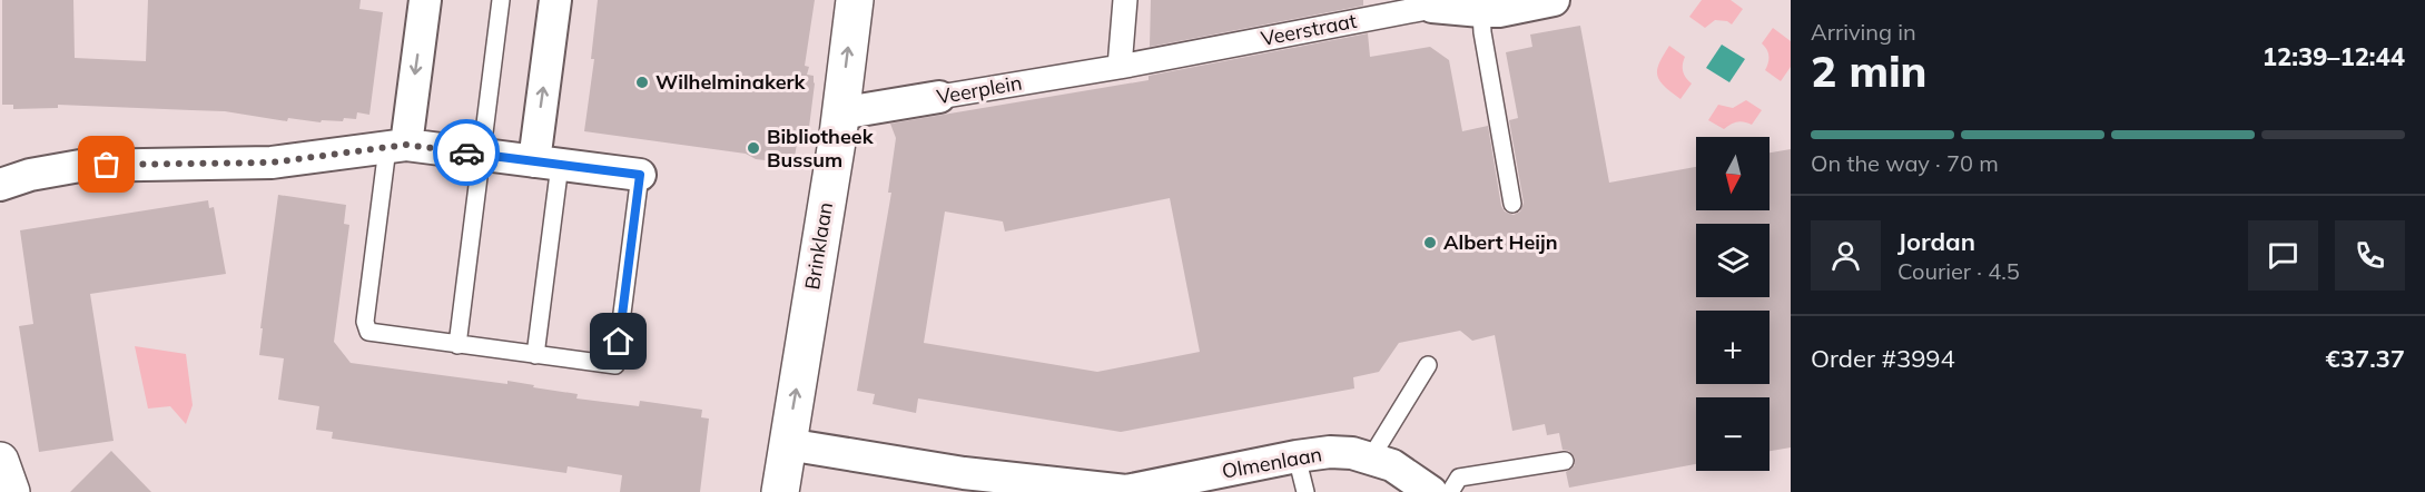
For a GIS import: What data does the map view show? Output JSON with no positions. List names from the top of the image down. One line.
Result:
{"streets":{"street":["Veerstraat","Veerplein","Brinklaan","Olmenlaan"]},"crossings":[["Veerstraat","Veerplein"],["Veerplein","Brinklaan"],["Brinklaan","Olmenlaan"]],"places":["Wilhelminakerk","Bibliotheek Bussum","Albert Heijn"],"north":"bottom","page":{"heading":["2 min","Arriving in","12:39–12:44"],"panel":["Jordan","Courier · 4.5","Order #3994","€37.37"],"bar":"On the way · 70 m","map_buttons":["+","−"]}}
